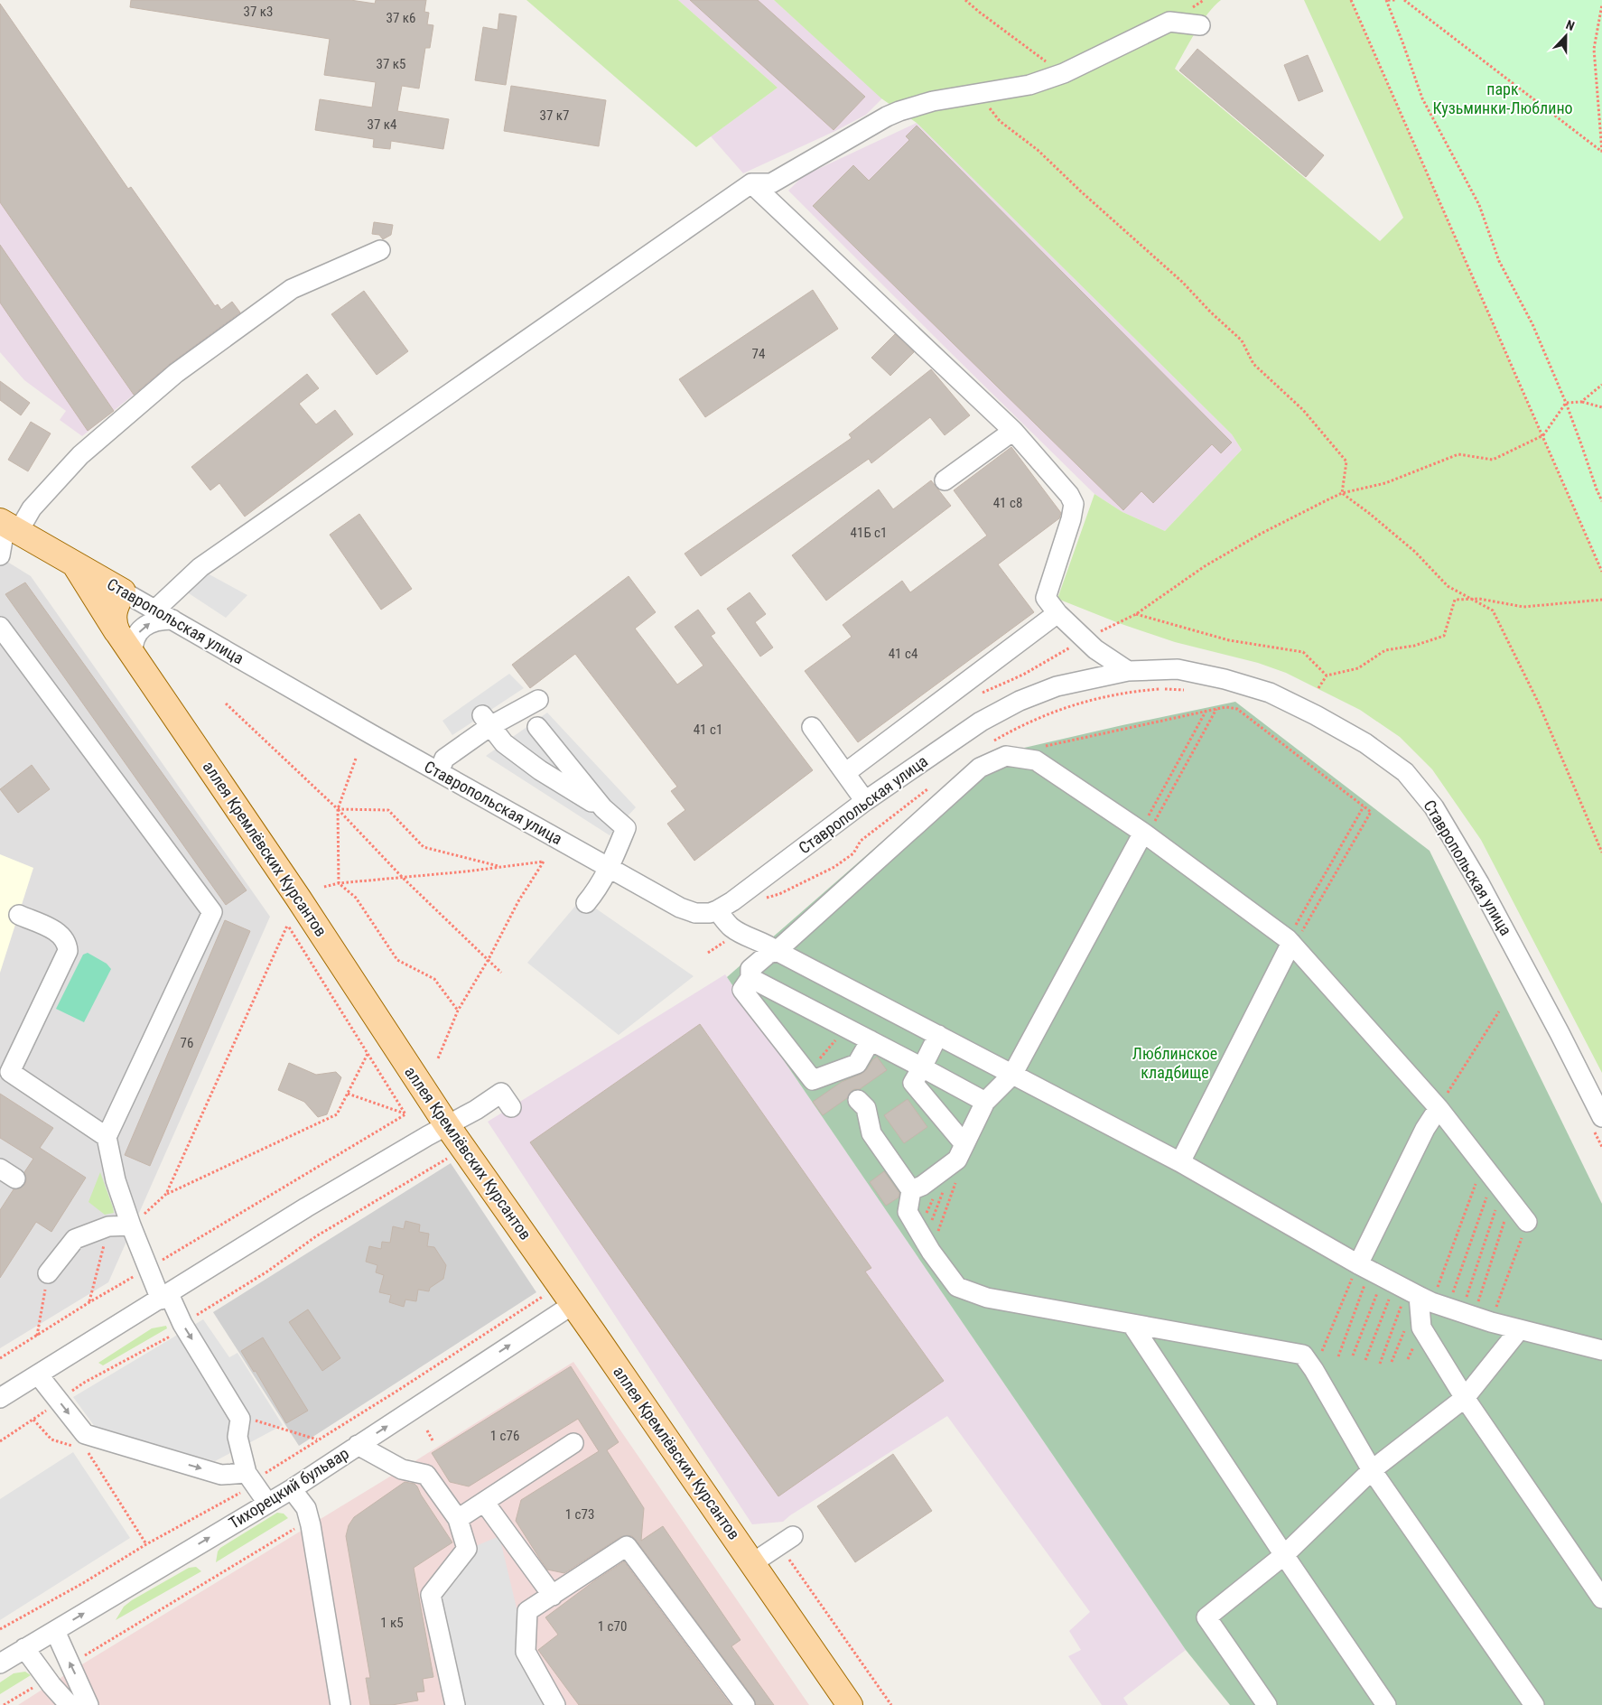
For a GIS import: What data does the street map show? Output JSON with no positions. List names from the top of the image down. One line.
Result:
{"streets":{"main road":["Ставропольская улица","аллея Кремлёвских Курсантов"],"street":["Тихорецкий бульвар"]},"crossings":[["Ставропольская улица","аллея Кремлёвских Курсантов"],["аллея Кремлёвских Курсантов","Тихорецкий бульвар"]],"one_way":["Тихорецкий бульвар"],"parks":["парк Кузьминки-Люблино","Люблинское кладбище"],"house_numbers":["37 к3","37 к6","37 к5","37 к7","37 к4","74","41 с8","41Б с1","41 с4","41 с1","76","1 с76","1 с73","1 к5","1 с70"],"north":"top"}
